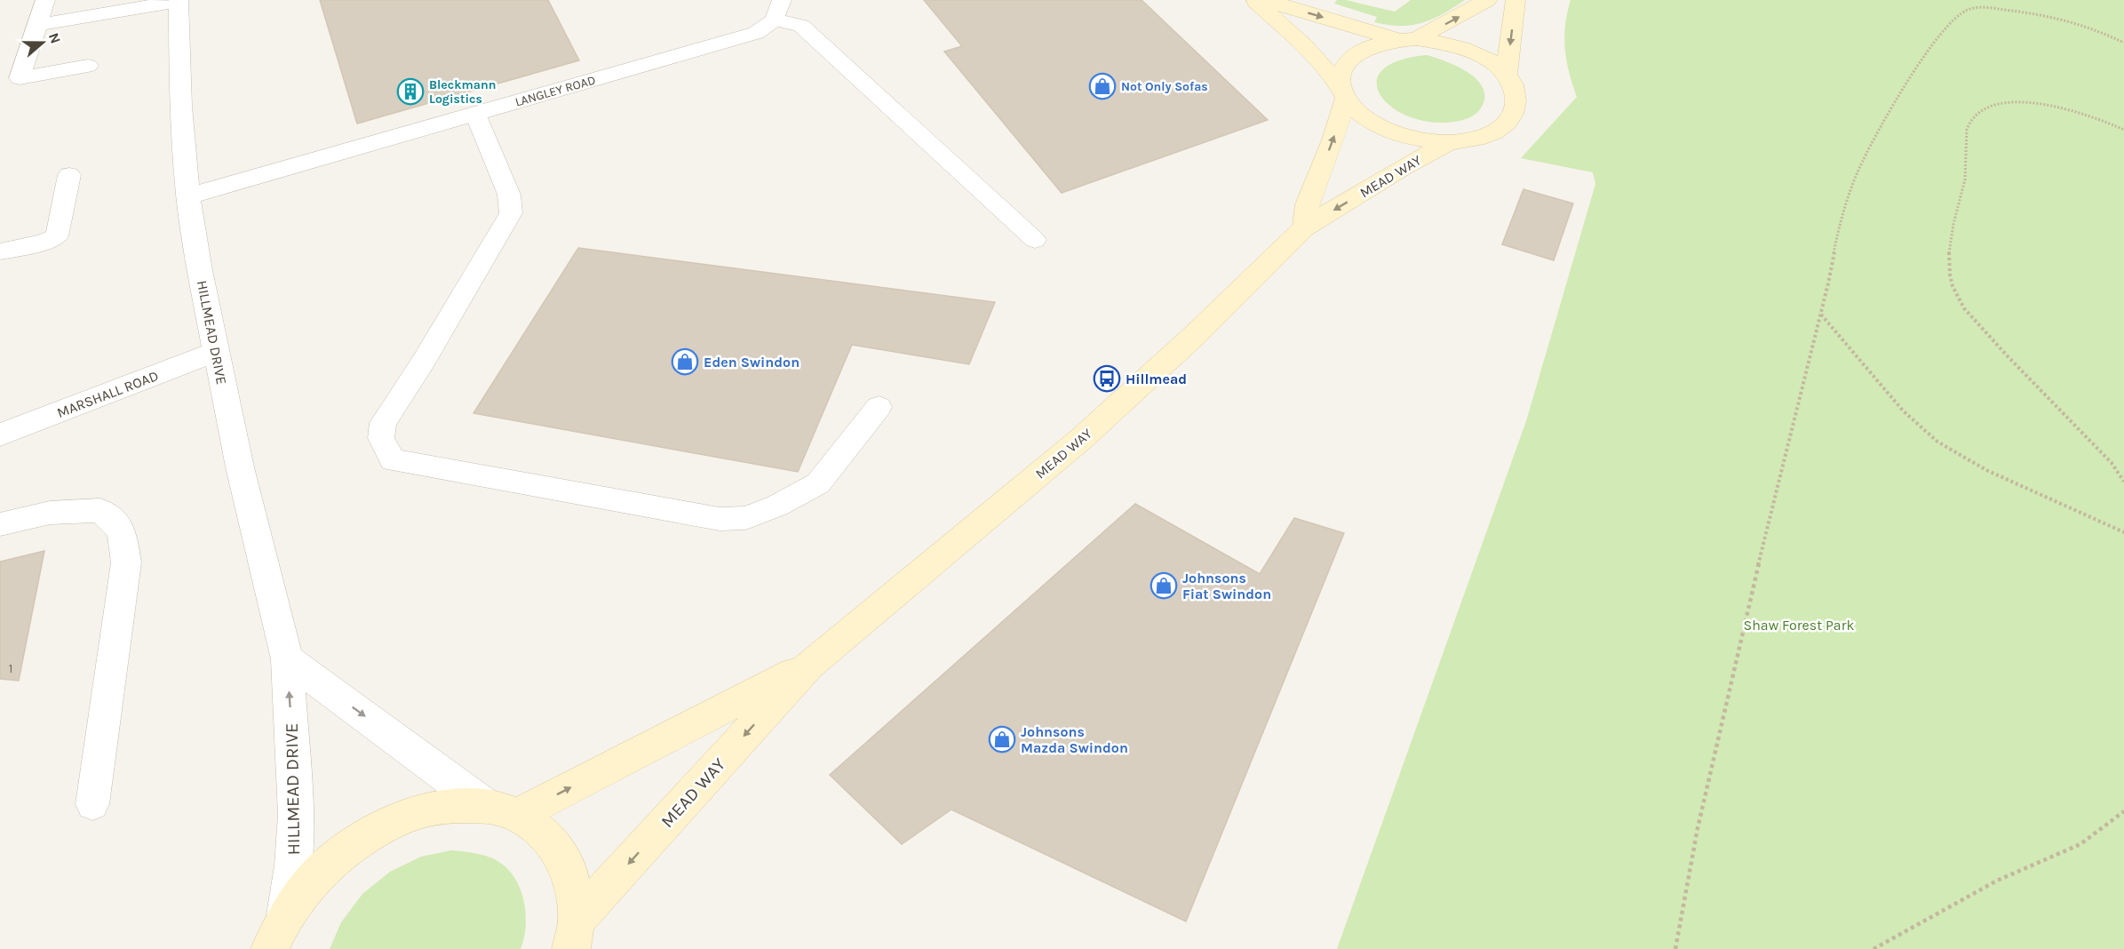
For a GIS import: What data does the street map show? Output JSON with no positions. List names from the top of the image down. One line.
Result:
{"streets":{"main road":["MEAD WAY"],"street":["LANGLEY ROAD","HILLMEAD DRIVE","MARSHALL ROAD"]},"crossings":[["LANGLEY ROAD","HILLMEAD DRIVE"],["HILLMEAD DRIVE","MARSHALL ROAD"]],"parks":["Shaw Forest Park"],"places":{"shop":["Not Only Sofas","Eden Swindon","Johnsons Fiat Swindon","Johnsons Mazda Swindon"],"building":["Bleckmann Logistics"],"bus stop":["Hillmead"]},"house_numbers":["1"],"north":"right"}
